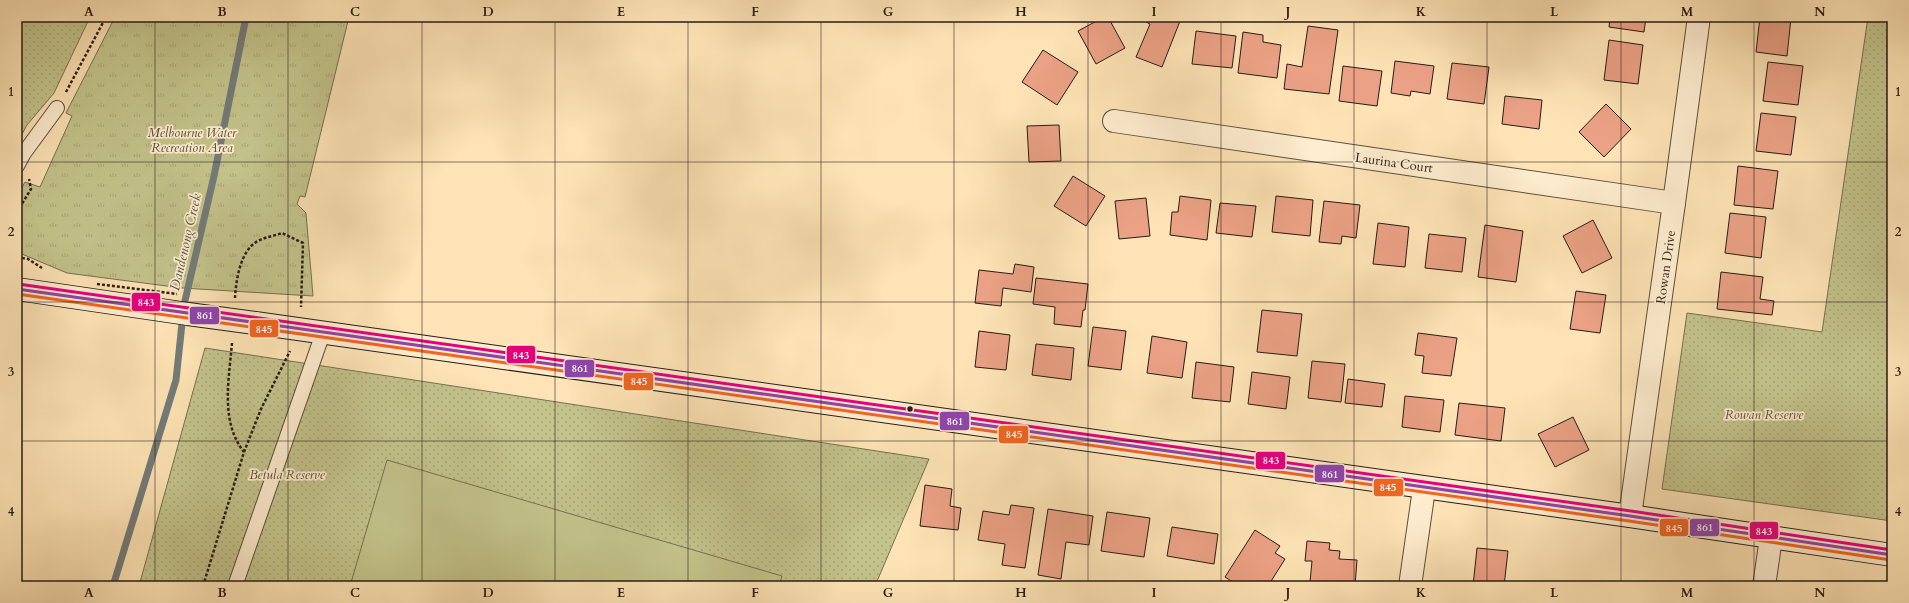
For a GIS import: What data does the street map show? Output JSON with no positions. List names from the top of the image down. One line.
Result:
{"streets":{"main road":["Laurina Court","Rowan Drive"]},"crossings":[["Laurina Court","Rowan Drive"]],"water":["Dandenong Creek"],"parks":["Melbourne Water Recreation Area","Rowan Reserve","Betula Reserve"],"lines":["transit line 843","transit line 861","transit line 845"],"grid":{"columns":["A","B","C","D","E","F","G","H","I","J","K","L","M","N"],"rows":["1","2","3","4"]}}
